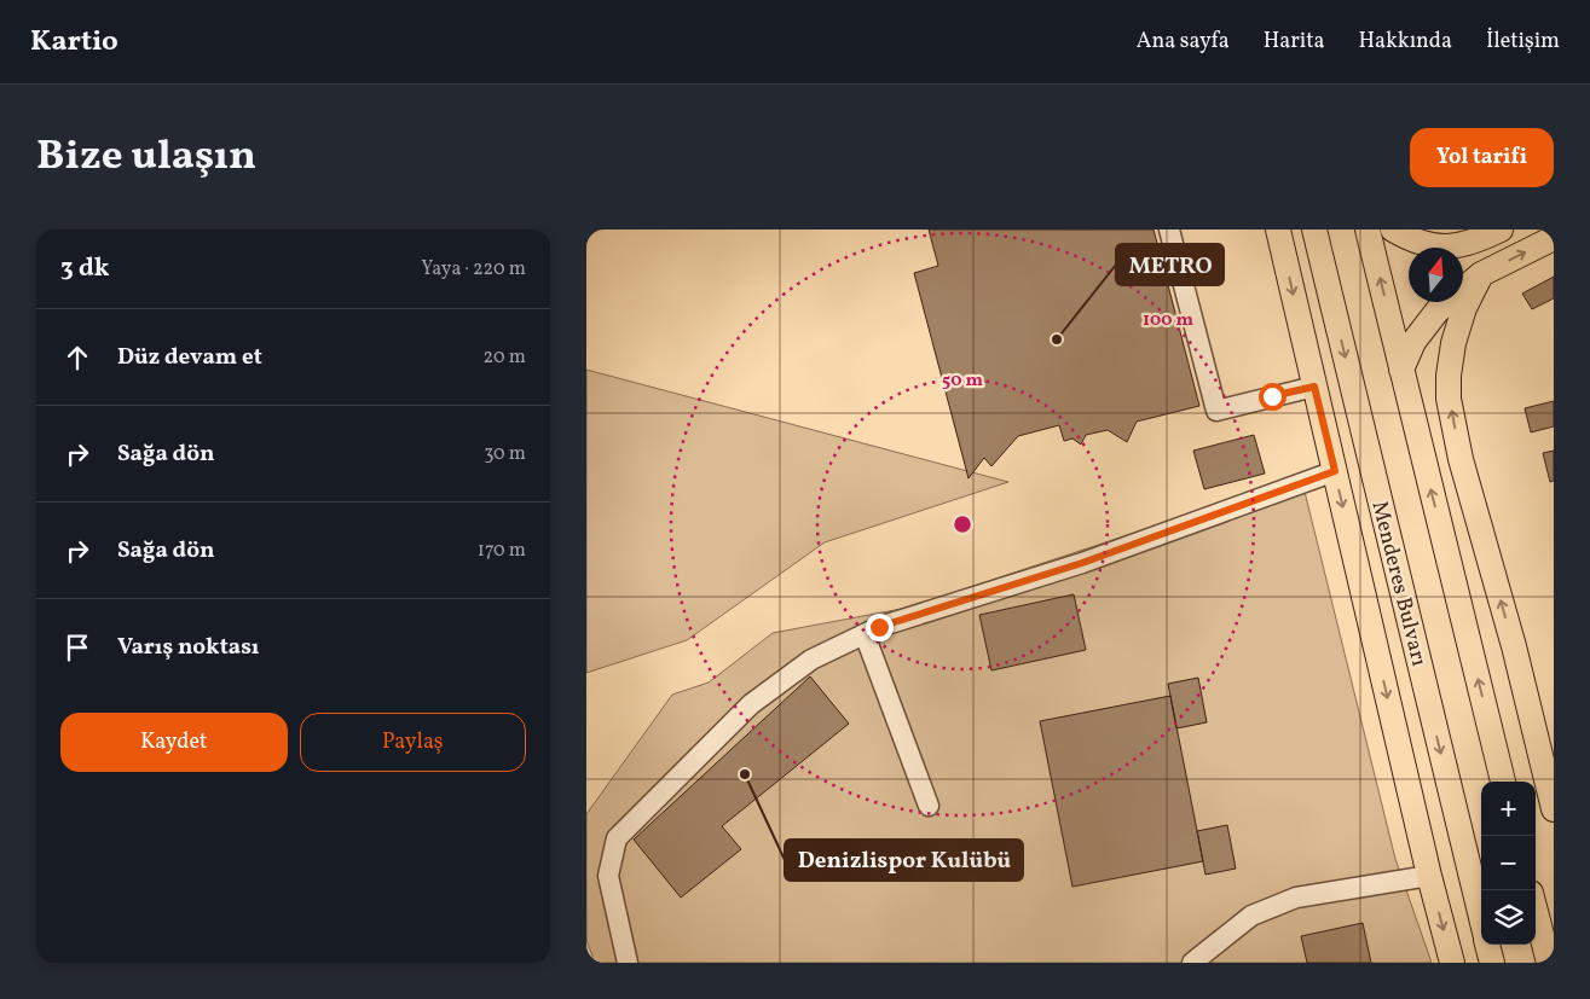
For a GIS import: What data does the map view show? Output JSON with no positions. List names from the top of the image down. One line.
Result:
{"streets":{"main road":["Menderes Bulvarı"]},"places":["METRO","Denizlispor Kulübü"],"north":"top","page":{"header":"Kartio","nav":["Ana sayfa","Harita","Hakkında","İletişim"],"title":"Bize ulaşın","buttons":["Yol tarifi",["Kaydet","Paylaş"]],"heading":["3 dk","Yaya · 220 m"],"list":[["Düz devam et","20 m"],["Sağa dön","30 m"],["Sağa dön","170 m"],"Varış noktası"],"map_buttons":["+","−"]},"rings":["100 m","50 m"]}
